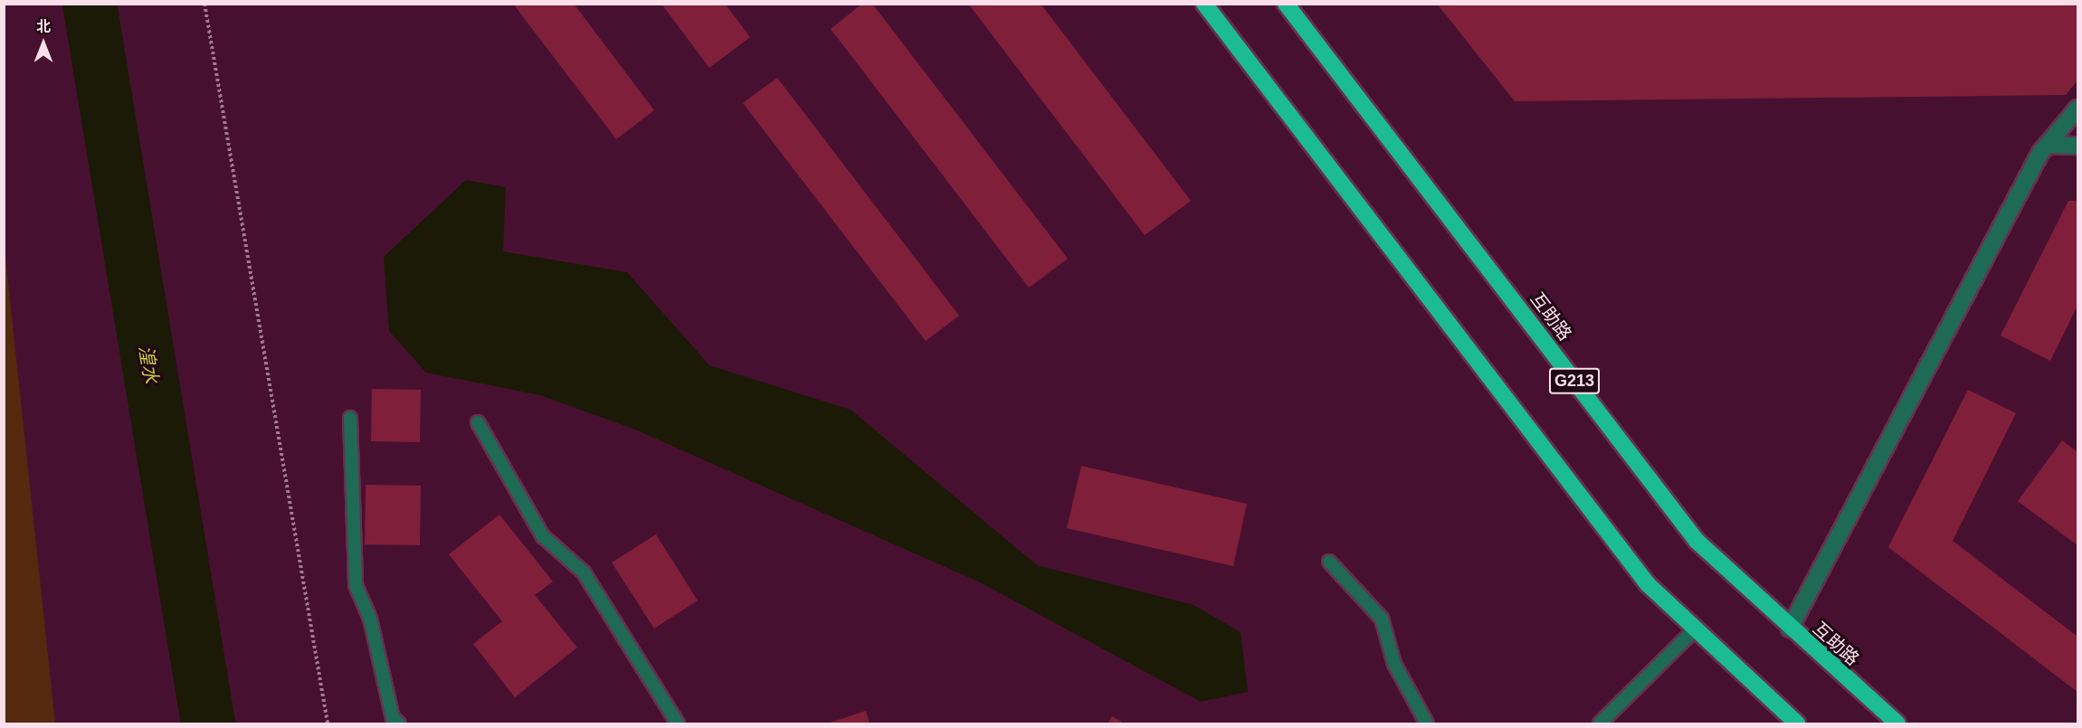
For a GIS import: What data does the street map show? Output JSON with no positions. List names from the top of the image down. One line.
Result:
{"streets":{"highway":["互助路","G213"]},"water":["湟水"],"north":"top"}
